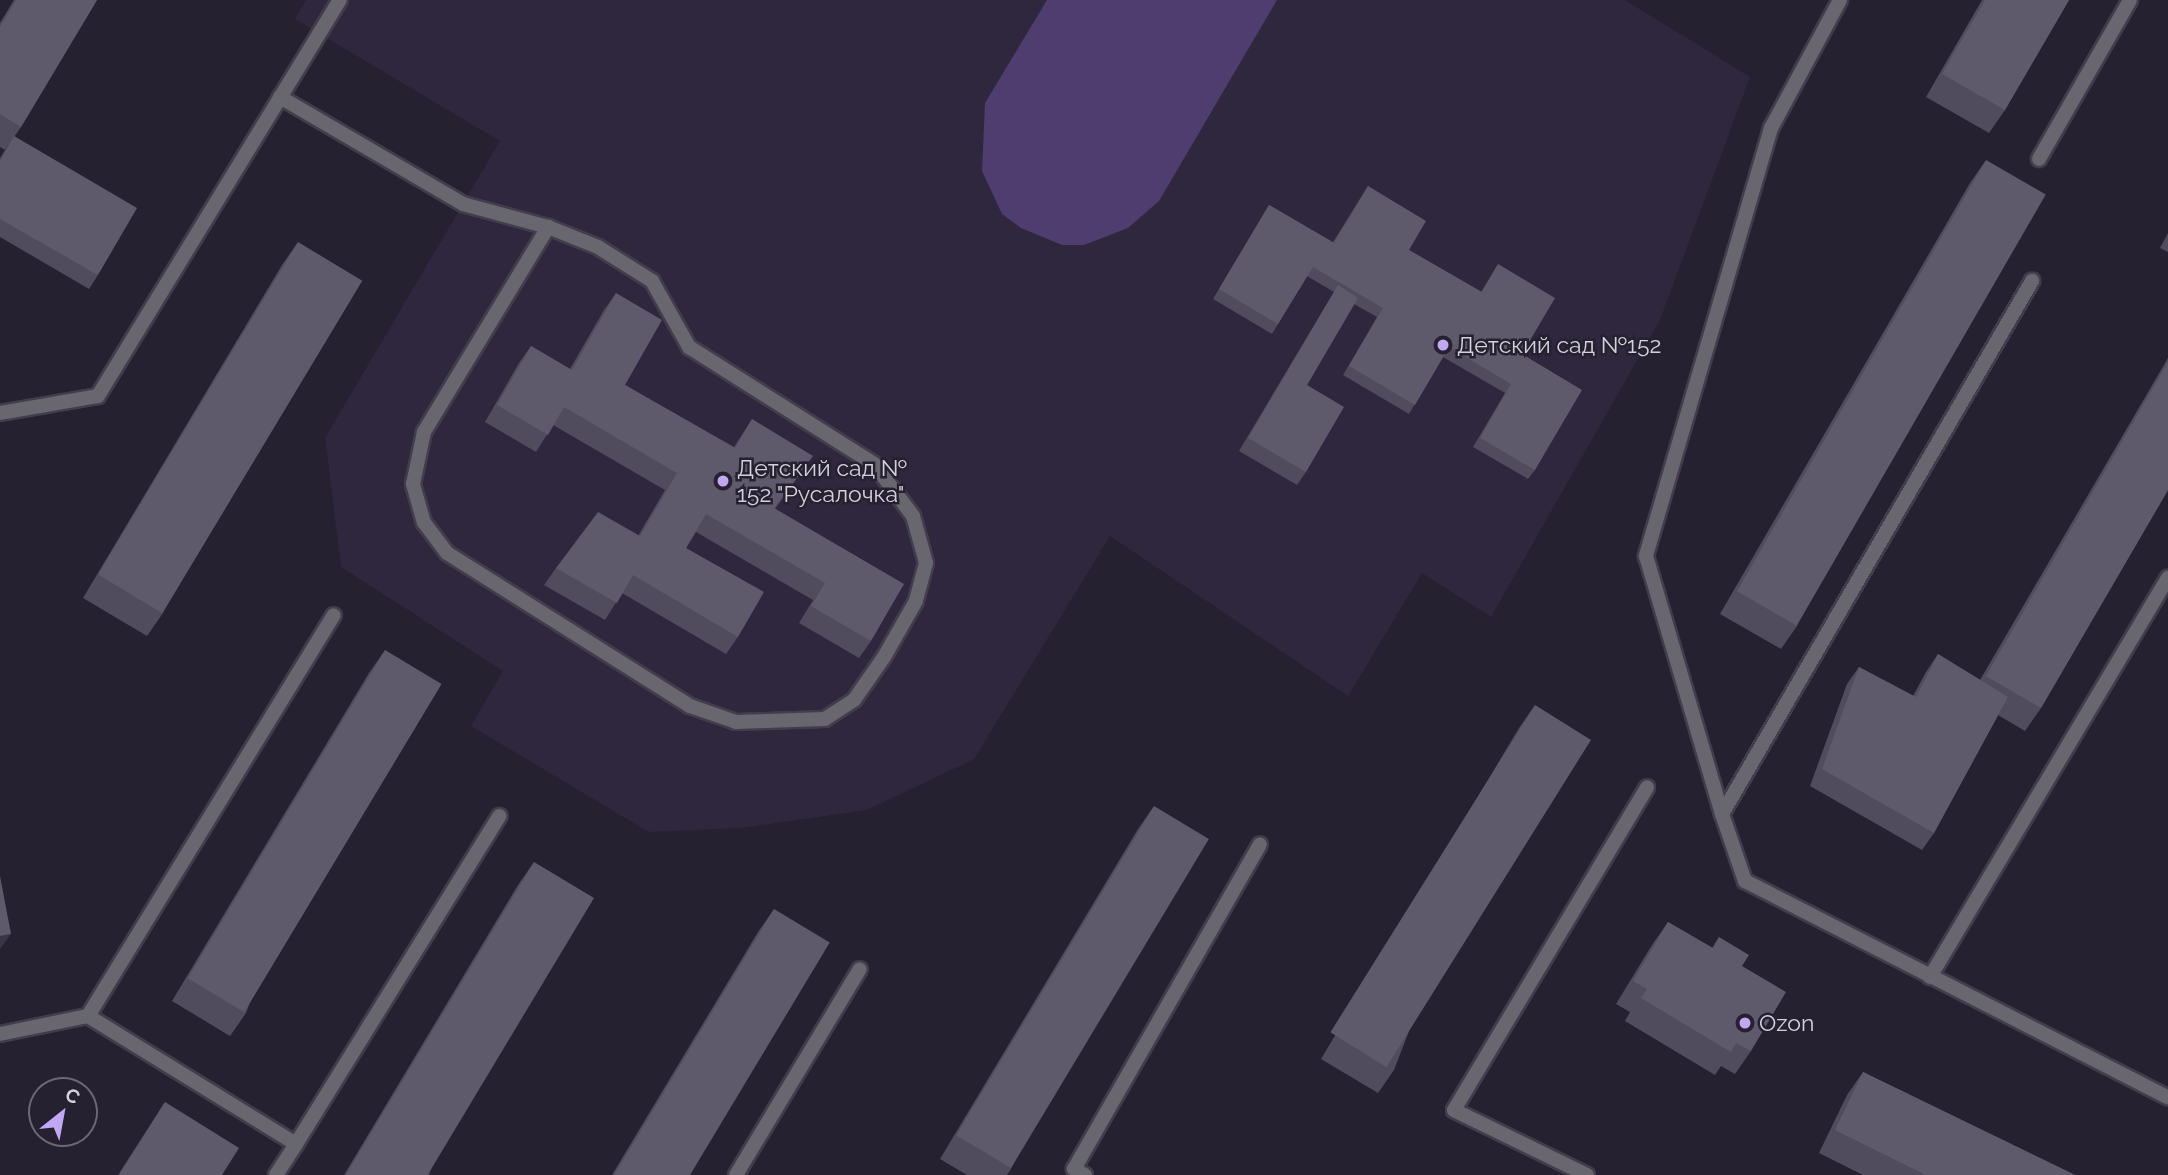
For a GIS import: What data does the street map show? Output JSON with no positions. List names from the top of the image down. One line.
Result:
{"places":["Детский сад №152","Детский сад № 152 \"Русалочка\"","Ozon"],"north":"top right"}
